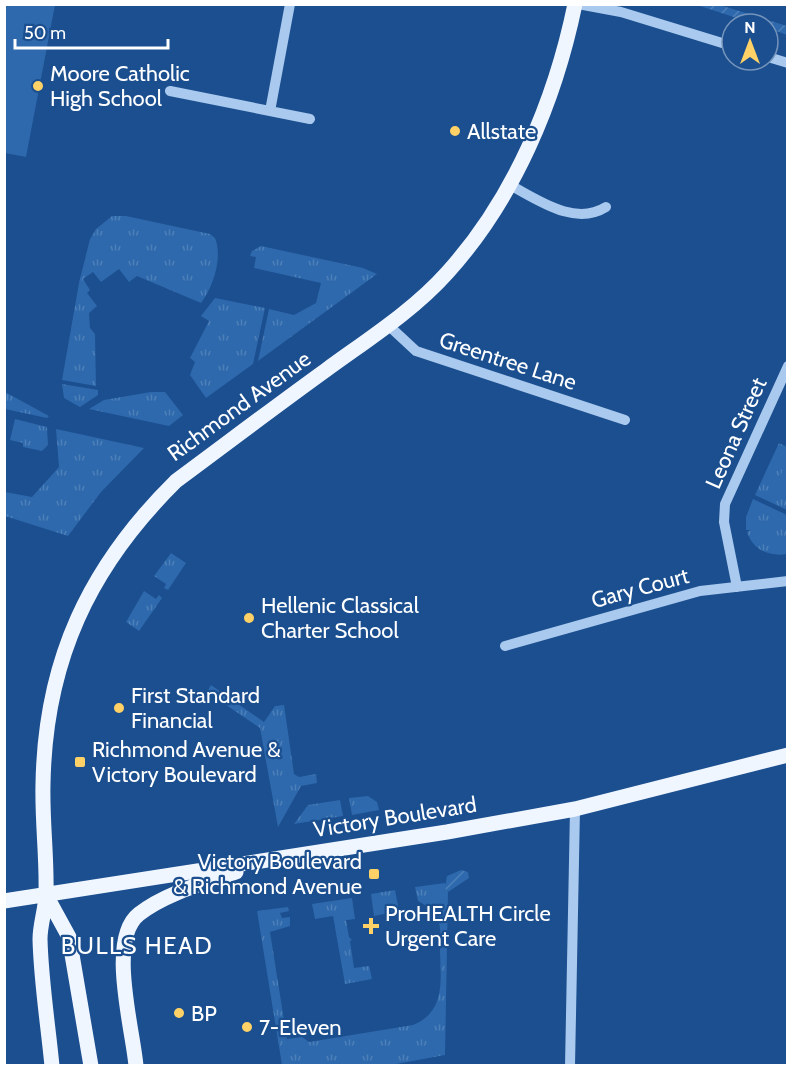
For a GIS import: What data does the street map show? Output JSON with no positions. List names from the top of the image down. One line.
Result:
{"streets":{"main road":["Richmond Avenue","Victory Boulevard"],"street":["Greentree Lane","Leona Street","Gary Court"]},"crossings":[["Greentree Lane","Richmond Avenue"],["Richmond Avenue","Victory Boulevard"],["Leona Street","Gary Court"]],"districts":["BULLS HEAD"],"places":{"other":["Moore Catholic High School","Allstate","Hellenic Classical Charter School","First Standard Financial","BP","7-Eleven"],"transit":["Richmond Avenue & Victory Boulevard","Victory Boulevard & Richmond Avenue"],"health":["ProHEALTH Circle Urgent Care"]},"scale_bar":"50 m","north":"top"}
